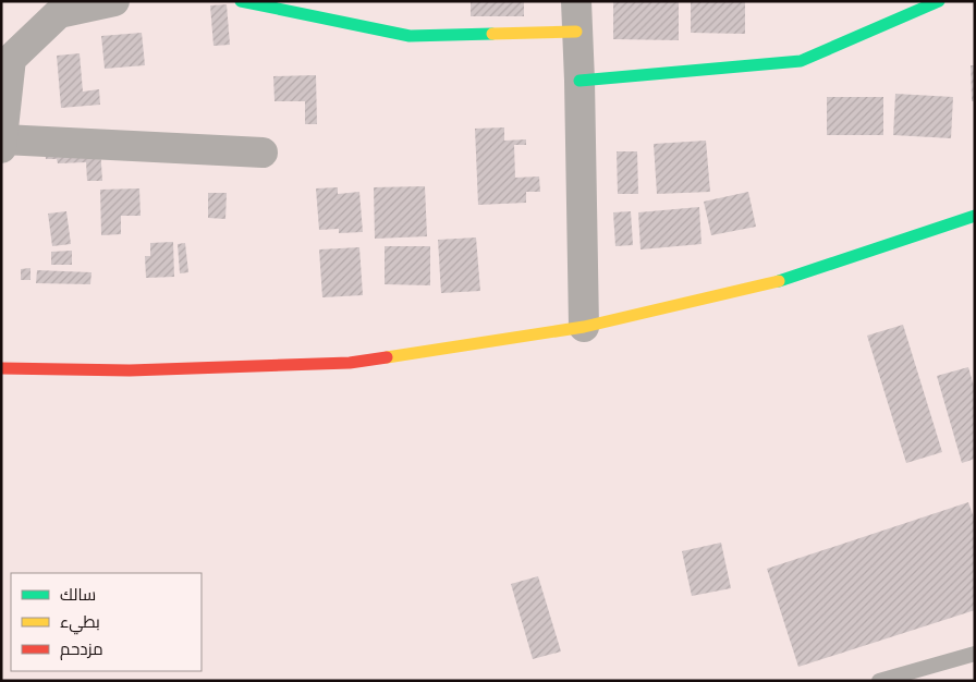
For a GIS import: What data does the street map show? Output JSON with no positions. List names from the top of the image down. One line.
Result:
{"legend":["سالك","بطيء","مزدحم"]}
